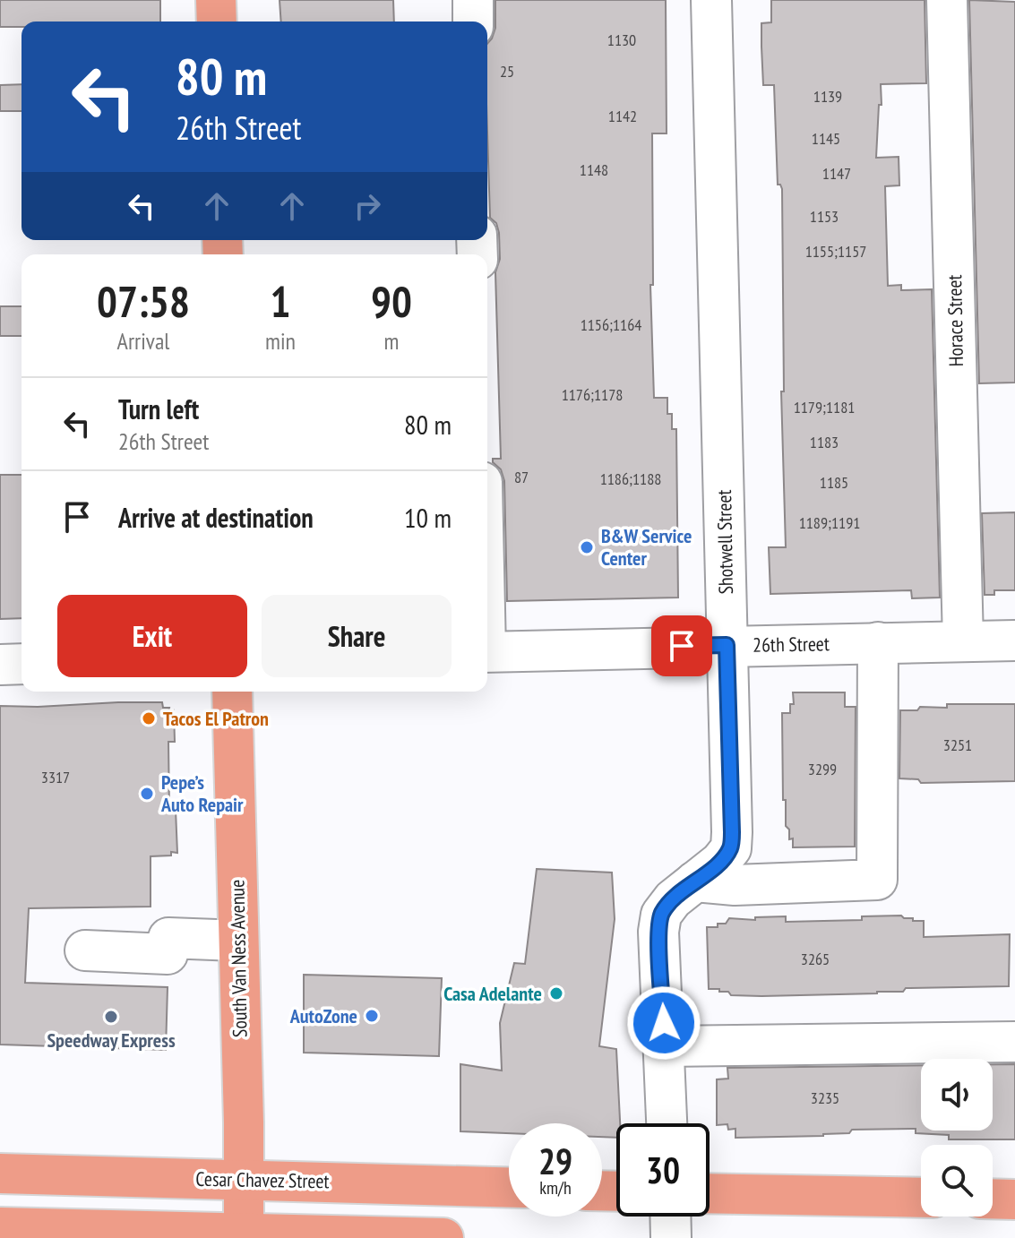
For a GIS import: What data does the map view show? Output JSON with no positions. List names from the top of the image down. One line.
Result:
{"streets":{"main road":["South Van Ness Avenue","Cesar Chavez Street"],"street":["Horace Street","Shotwell Street","26th Street"]},"crossings":[["Horace Street","26th Street"],["Shotwell Street","26th Street"],["South Van Ness Avenue","Cesar Chavez Street"]],"places":["B&W Service Center","Tacos El Patron","Pepe’s Auto Repair","Casa Adelante","AutoZone","Speedway Express"],"house_numbers":["1130","25","1139","1142","1145","1148","1147","1153","1155;1157","1156;1164","1176;1178","1179;1181","1183","87","1186;1188","1185","1189;1191","3251","3299","3317","3265","3235"],"page":{"turn":["80 m","26th Street"],"eta":["07:58","Arrival","1","min","90","m"],"list":[{"name":"Turn left","note":"26th Street","value":"80 m"},{"name":"Arrive at destination","value":"10 m"}],"buttons":["Exit","Share"],"speed":"29 km/h","limit":"30"}}
